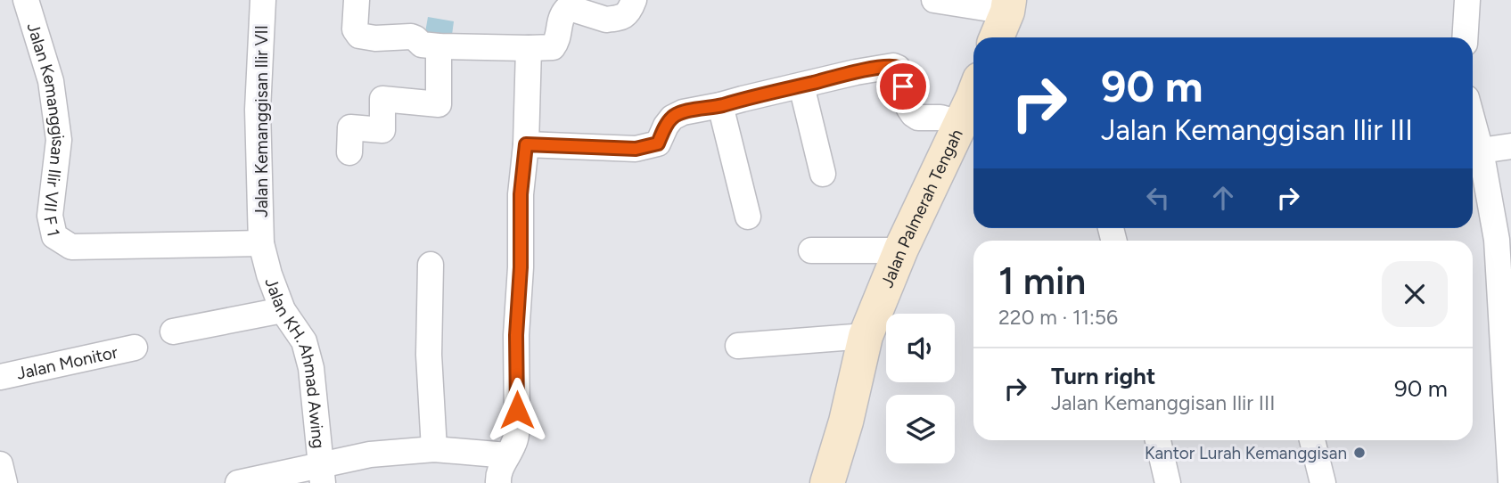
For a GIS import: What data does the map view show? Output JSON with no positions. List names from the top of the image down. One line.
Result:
{"streets":{"street":["Jalan Kemanggisan Ilir VII","Jalan Kemanggisan Ilir VII F 1","Jalan Palmerah Tengah","Jalan Monitor","Jalan KH. Ahmad Awing"]},"crossings":[["Jalan Kemanggisan Ilir VII","Jalan Kemanggisan Ilir VII F 1"],["Jalan Kemanggisan Ilir VII","Jalan KH. Ahmad Awing"],["Jalan Kemanggisan Ilir VII F 1","Jalan KH. Ahmad Awing"]],"places":["Kantor Lurah Kemanggisan"],"page":{"turn":["90 m","Jalan Kemanggisan Ilir III"],"heading":["1 min","220 m · 11:56"],"list":[{"name":"Turn right","note":"Jalan Kemanggisan Ilir III","value":"90 m"}]}}
